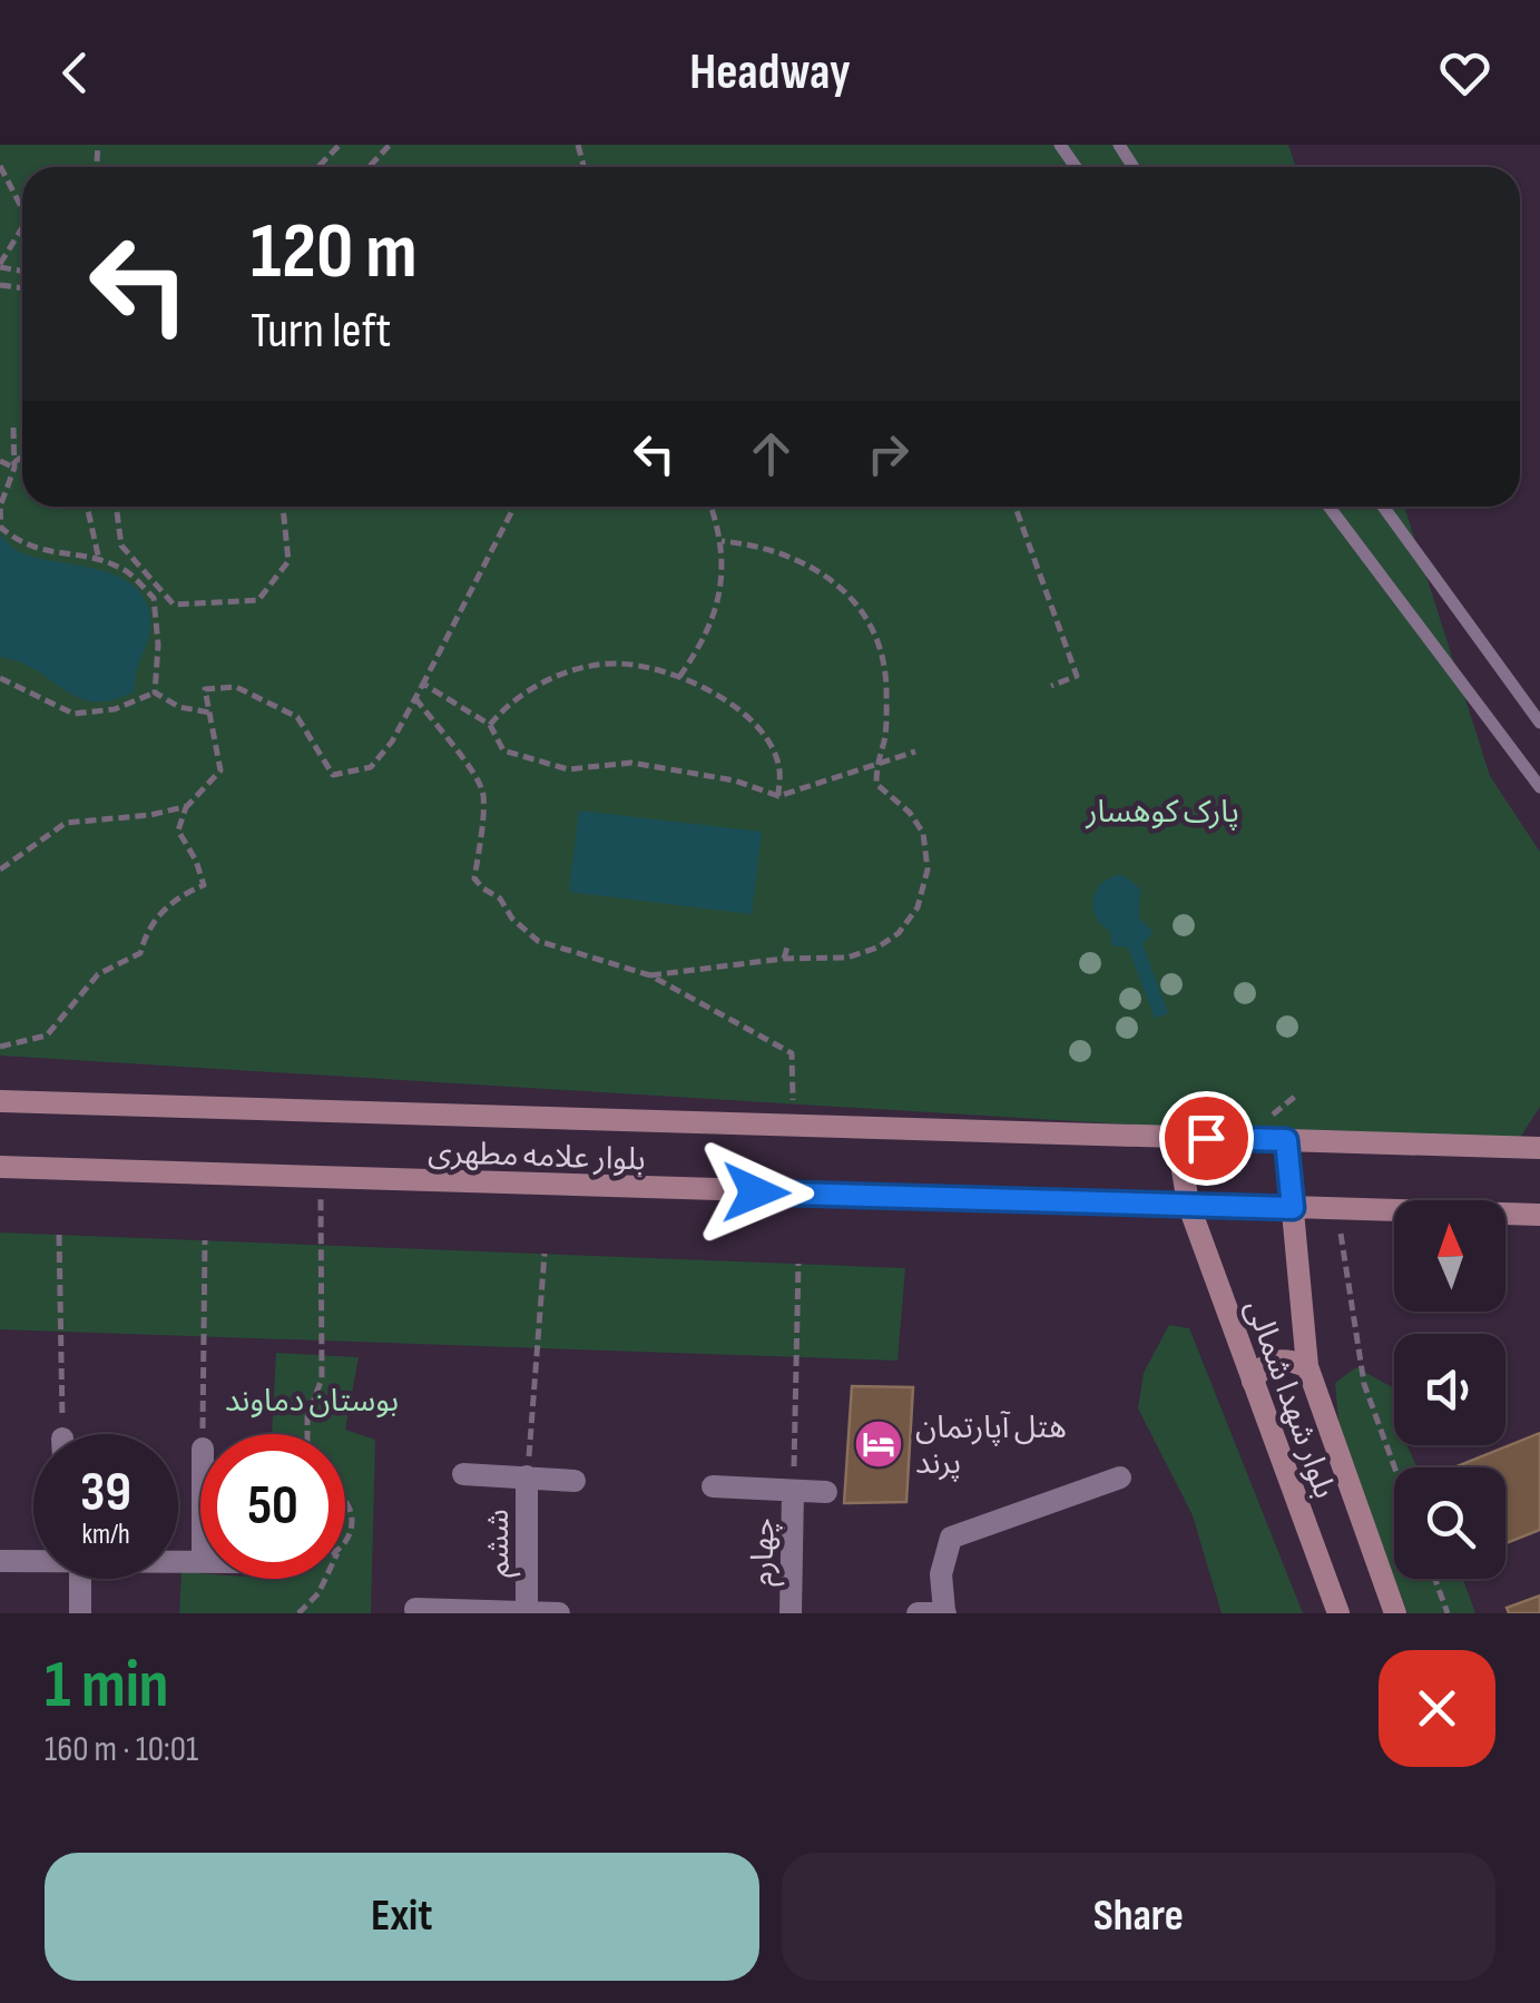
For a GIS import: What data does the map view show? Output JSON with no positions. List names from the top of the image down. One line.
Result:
{"streets":{"main road":["بلوار علامه مطهری","بلوار شهدا شمالی"],"street":["ششم","چهارم"]},"crossings":[["بلوار علامه مطهری","بلوار شهدا شمالی"]],"parks":["پارک کوهسار","بوستان دماوند"],"places":{"hotel":["هتل آپارتمان پرند"]},"north":"top","page":{"header":"Headway","turn":["120 m","Turn left"],"speed":"39 km/h","limit":"50","heading":["1 min","160 m · 10:01"],"buttons":["Exit","Share"]}}
